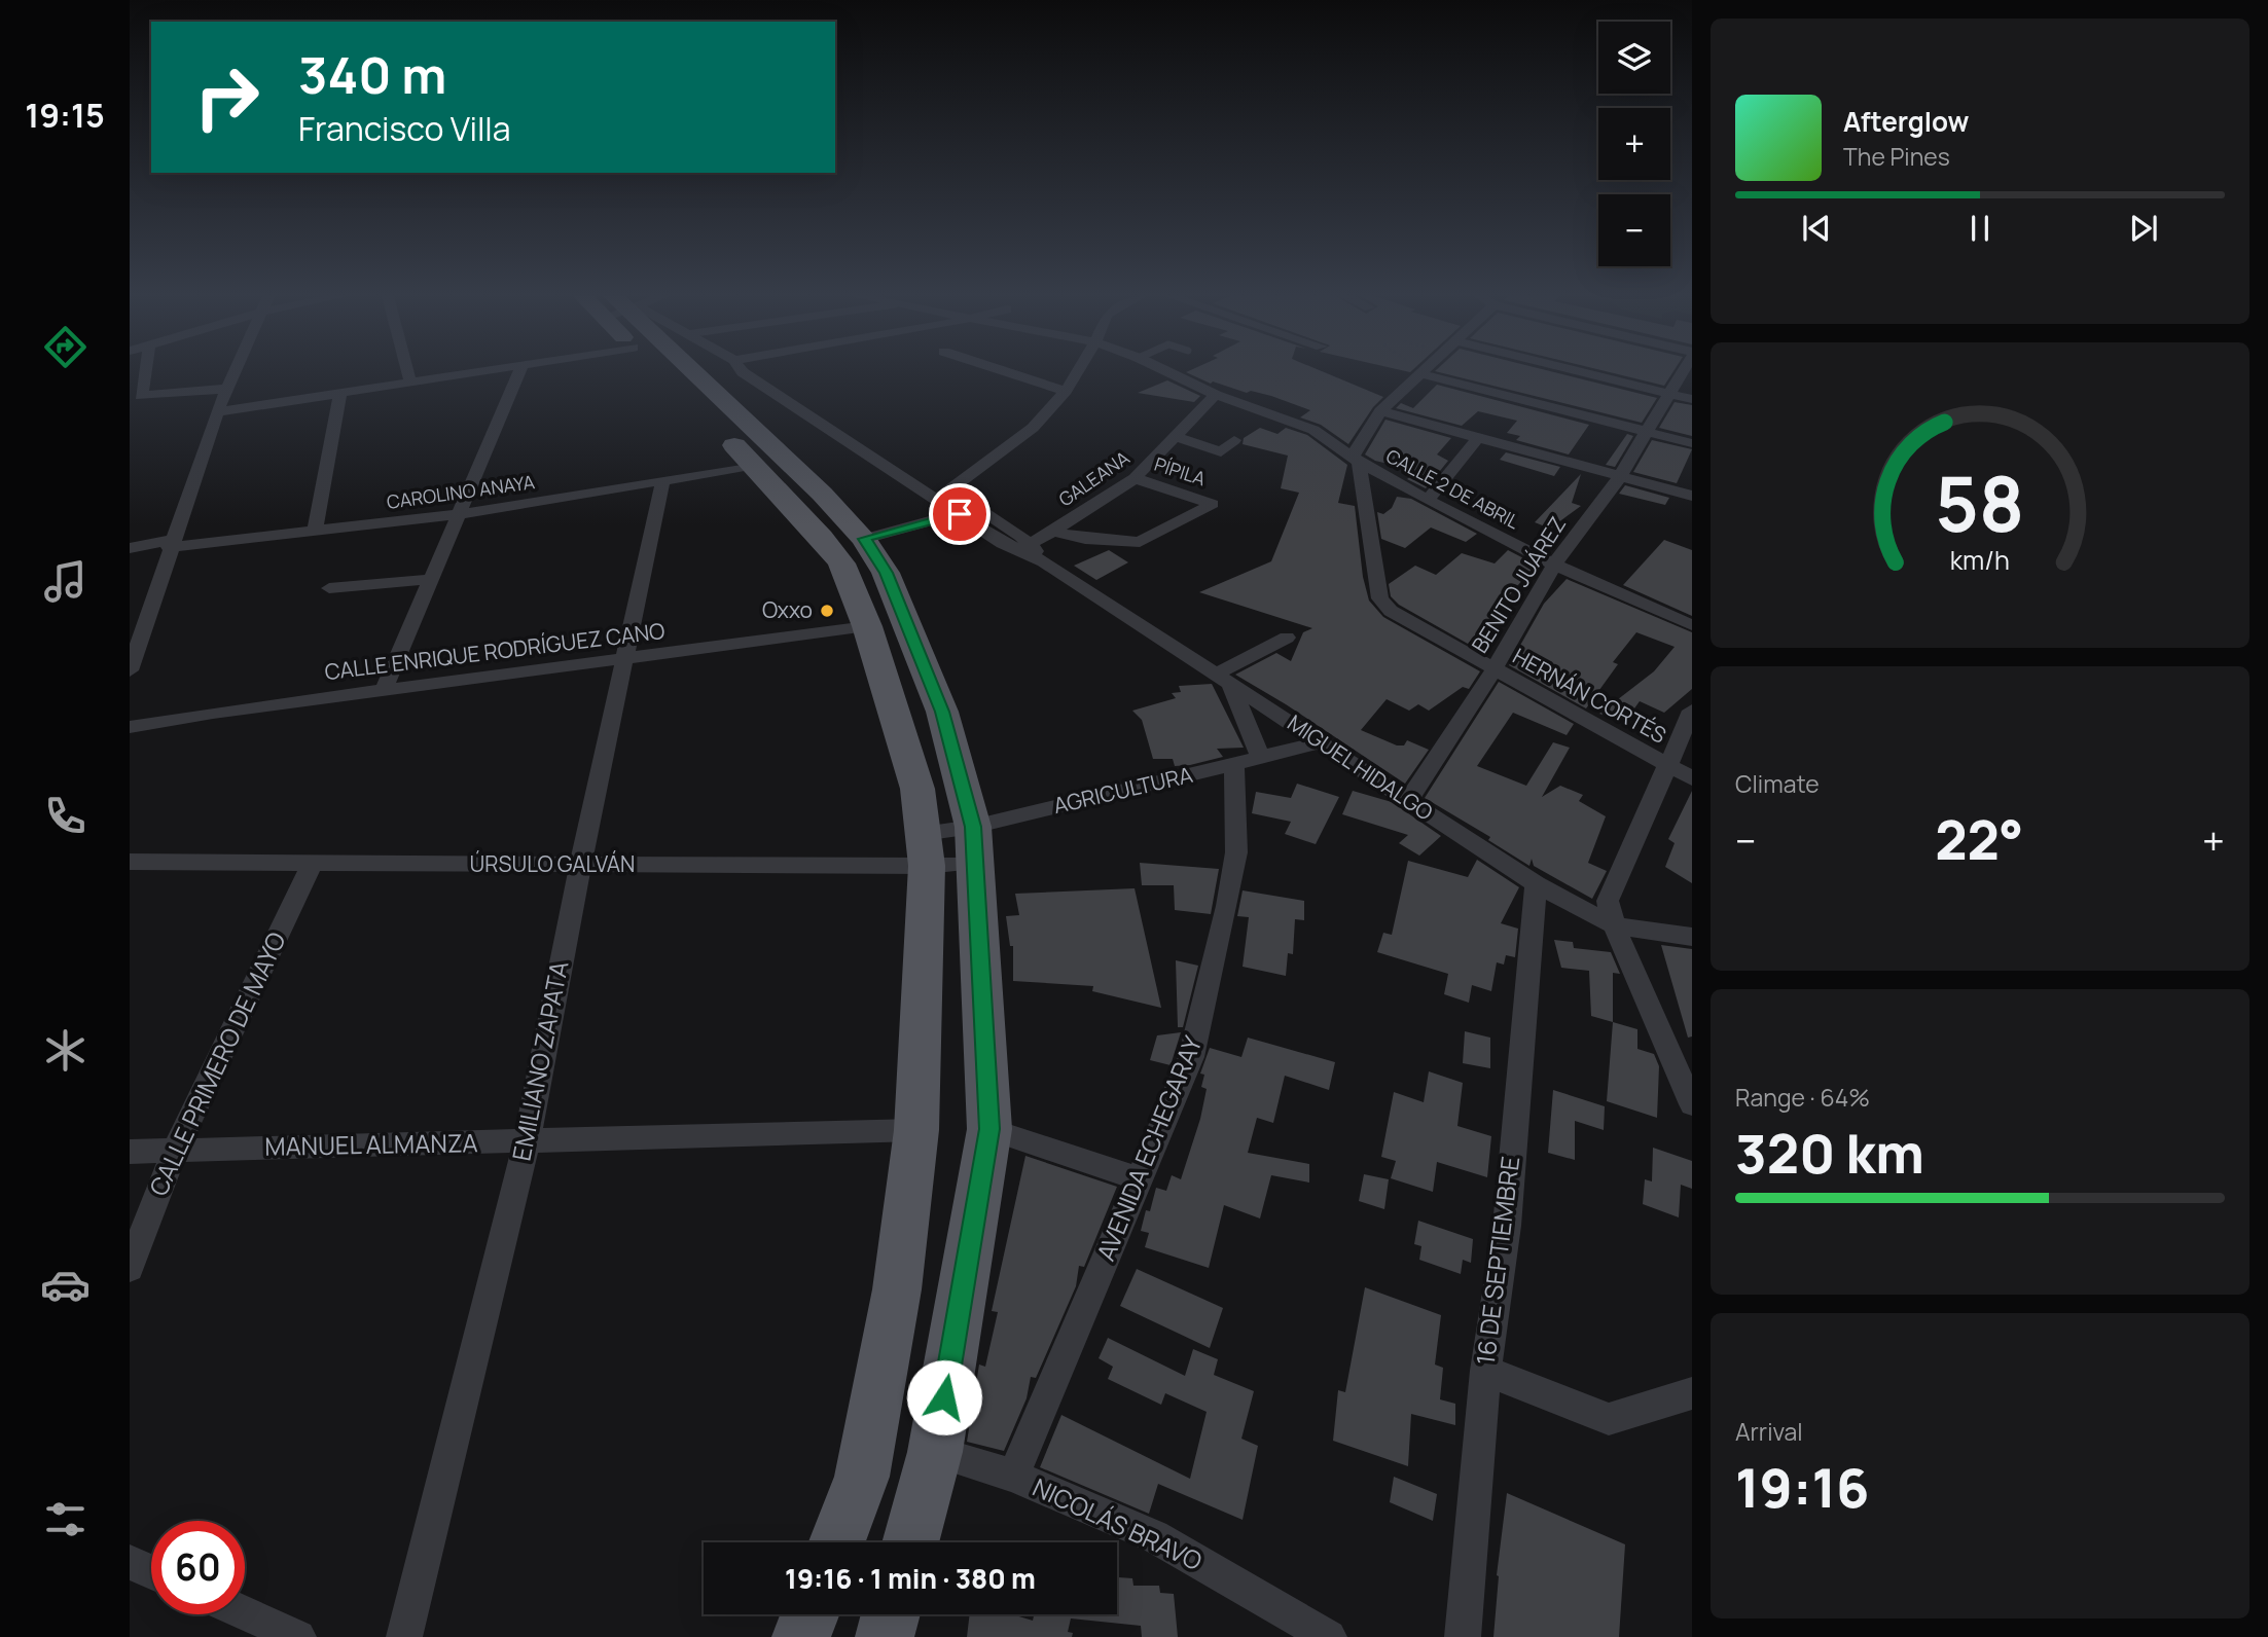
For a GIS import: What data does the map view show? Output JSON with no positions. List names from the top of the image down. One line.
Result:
{"streets":{"street":["PÍPILA","GALEANA","CALLE 2 DE ABRIL","CAROLINO ANAYA","BENITO JUÁREZ","CALLE ENRIQUE RODRÍGUEZ CANO","HERNÁN CORTÉS","MIGUEL HIDALGO","AGRICULTURA","ÚRSULO GALVÁN","EMILIANO ZAPATA","CALLE PRIMERO DE MAYO","MANUEL ALMANZA","AVENIDA ECHEGARAY","16 DE SEPTIEMBRE","NICOLÁS BRAVO"]},"crossings":[["PÍPILA","GALEANA"],["GALEANA","CALLE 2 DE ABRIL"],["GALEANA","MIGUEL HIDALGO"],["CALLE 2 DE ABRIL","BENITO JUÁREZ"],["CALLE 2 DE ABRIL","HERNÁN CORTÉS"],["CAROLINO ANAYA","EMILIANO ZAPATA"],["BENITO JUÁREZ","HERNÁN CORTÉS"],["BENITO JUÁREZ","MIGUEL HIDALGO"],["CALLE ENRIQUE RODRÍGUEZ CANO","EMILIANO ZAPATA"],["MIGUEL HIDALGO","AGRICULTURA"],["MIGUEL HIDALGO","16 DE SEPTIEMBRE"],["AGRICULTURA","ÚRSULO GALVÁN"],["AGRICULTURA","AVENIDA ECHEGARAY"],["ÚRSULO GALVÁN","EMILIANO ZAPATA"],["ÚRSULO GALVÁN","CALLE PRIMERO DE MAYO"],["EMILIANO ZAPATA","MANUEL ALMANZA"],["CALLE PRIMERO DE MAYO","MANUEL ALMANZA"],["AVENIDA ECHEGARAY","NICOLÁS BRAVO"]],"places":["Oxxo"],"page":{"tabs":"19:15","map_buttons":["+","−"],"turn":["340 m","Francisco Villa"],"song":["Afterglow","The Pines"],"tile":["Climate",["Range · 64%","320 km"],["Arrival","19:16"]],"heat":["−","22°","+"],"limit":"60","trip":"19:16 · 1 min · 380 m","gauge":["58","km/h"]}}
